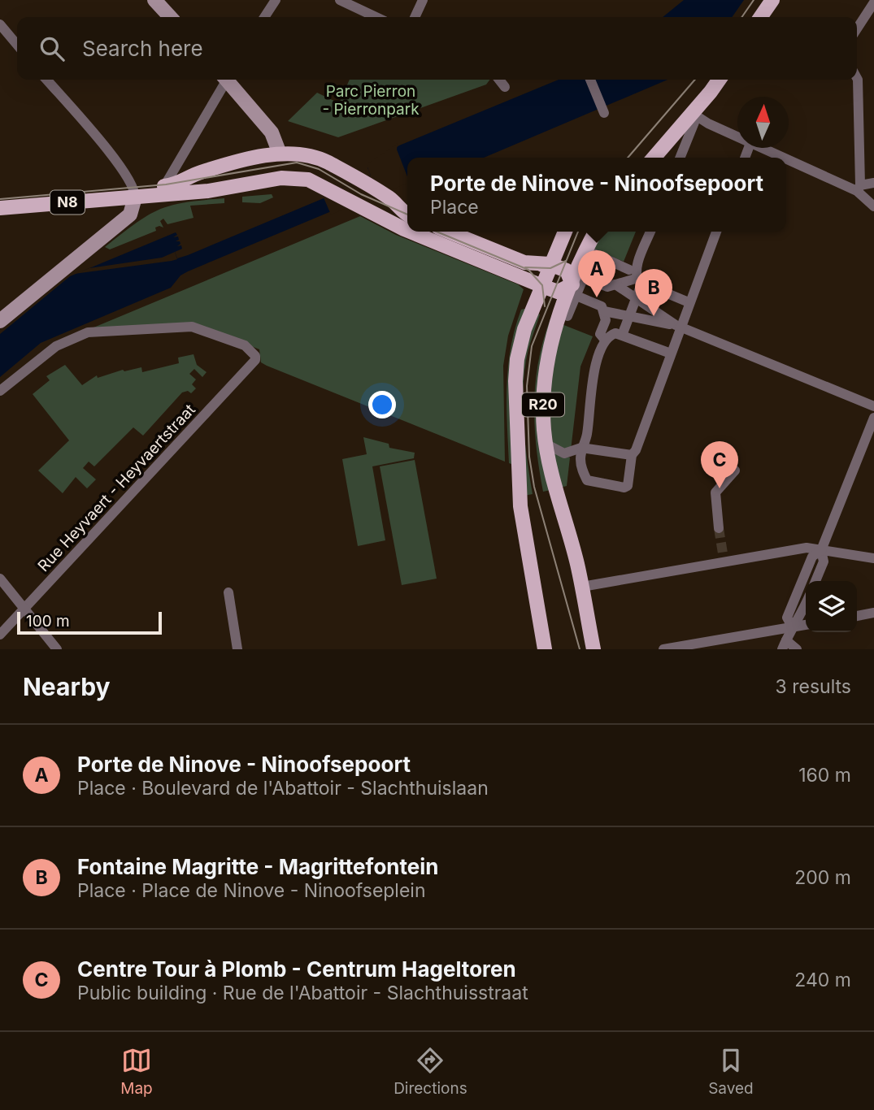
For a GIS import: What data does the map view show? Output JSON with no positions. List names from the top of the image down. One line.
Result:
{"streets":{"main road":["N8","R20"],"street":["Rue Heyvaert - Heyvaertstraat"]},"crossings":[["N8","R20"]],"parks":["Parc Pierron - Pierronpark"],"scale_bar":"100 m","north":"top","page":{"search":"Search here","popup":["Porte de Ninove - Ninoofsepoort","Place"],"pins":["A","B","C"],"scale":"100 m","heading":["Nearby","3 results"],"list":[{"mark":"A","name":"Porte de Ninove - Ninoofsepoort","note":"Place · Boulevard de l'Abattoir - Slachthuislaan","value":"160 m"},{"mark":"B","name":"Fontaine Magritte - Magrittefontein","note":"Place · Place de Ninove - Ninoofseplein","value":"200 m"},{"mark":"C","name":"Centre Tour à Plomb - Centrum Hageltoren","note":"Public building · Rue de l'Abattoir - Slachthuisstraat","value":"240 m"}],"nav":["Map","Directions","Saved"]}}
